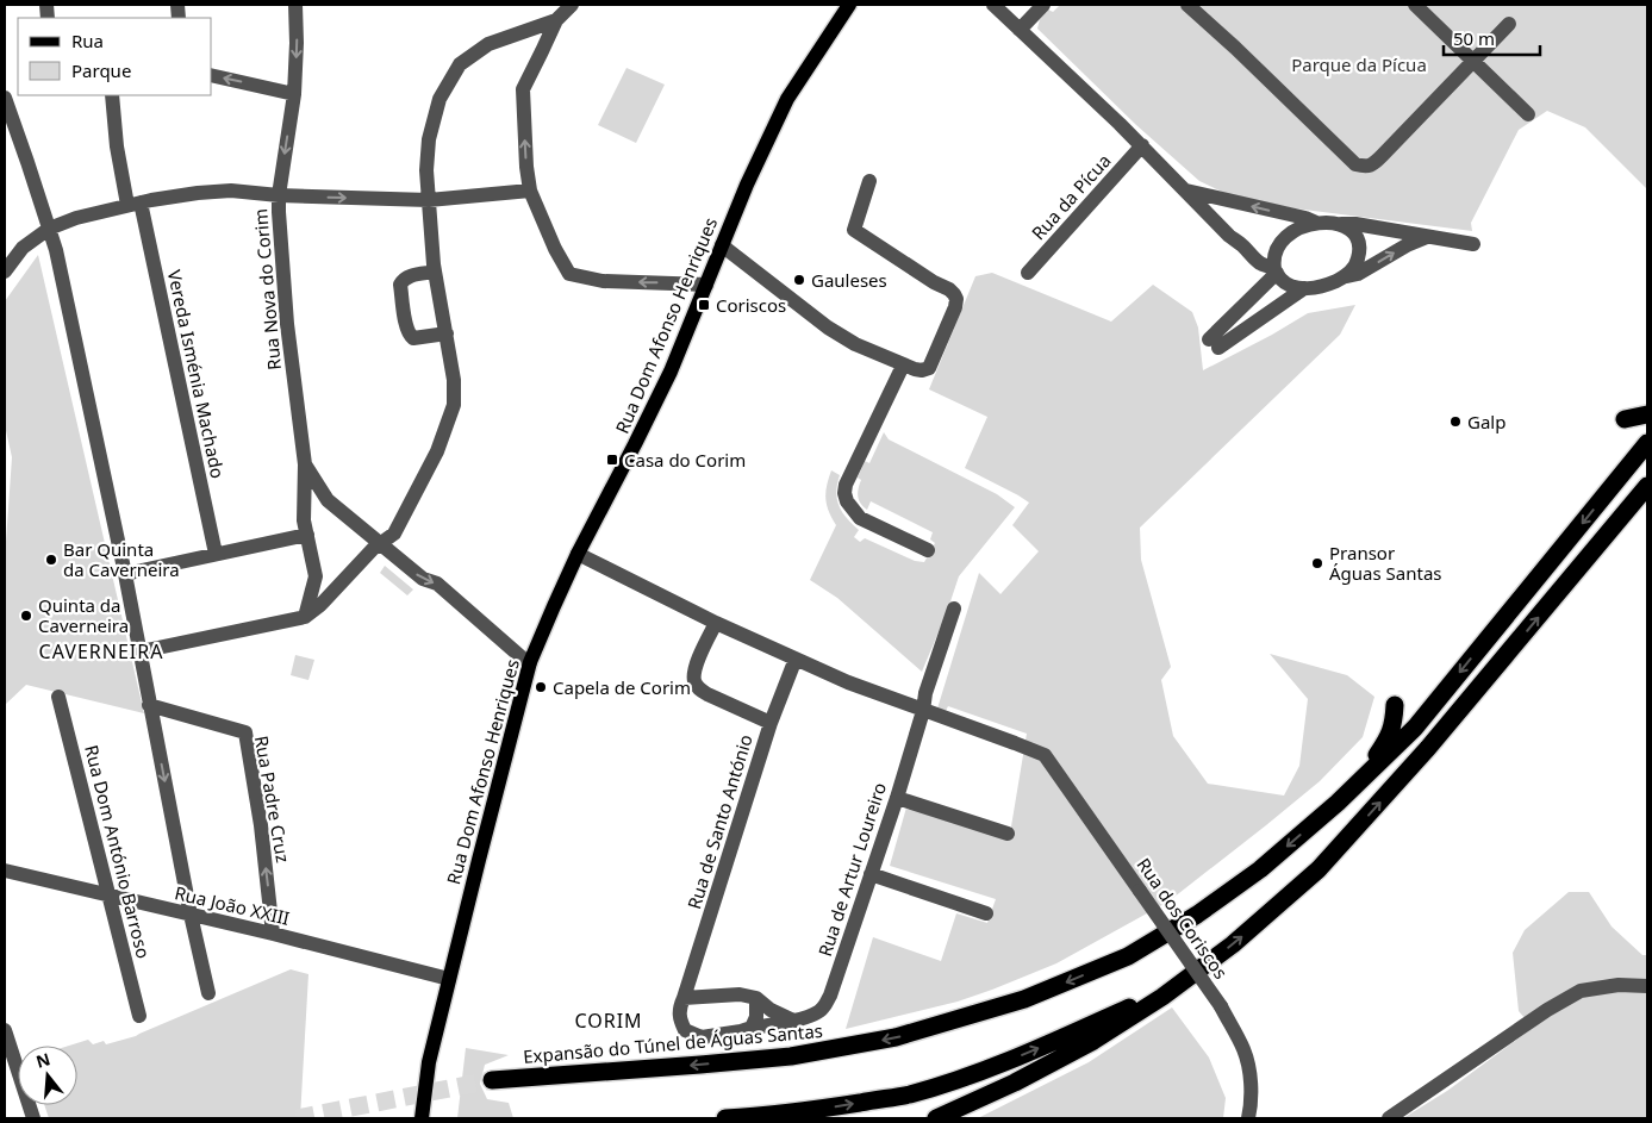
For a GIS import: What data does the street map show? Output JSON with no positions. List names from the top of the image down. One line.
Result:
{"streets":{"highway":["Expansão do Túnel de Águas Santas"],"main road":["Rua Dom Afonso Henriques"],"street":["Rua da Pícua","Rua Nova do Corim","Vereda Isménia Machado","Rua Padre Cruz","Rua de Santo António","Rua Dom António Barroso","Rua de Artur Loureiro","Rua João XXIII","Rua dos Coriscos"]},"crossings":[["Rua Nova do Corim","Rua Dom Afonso Henriques"],["Rua Dom Afonso Henriques","Rua João XXIII"],["Rua Padre Cruz","Rua João XXIII"],["Rua de Santo António","Rua de Artur Loureiro"],["Rua Dom António Barroso","Rua João XXIII"],["Rua de Artur Loureiro","Rua dos Coriscos"]],"one_way":["Rua Nova do Corim"],"districts":["CAVERNEIRA","CORIM"],"parks":["Parque da Pícua"],"places":{"other":["Gauleses","Galp","Bar Quinta da Caverneira","Pransor Águas Santas","Quinta da Caverneira","Capela de Corim"],"transit":["Coriscos","Casa do Corim"]},"legend":["Rua","Parque"],"scale_bar":"50 m","north":"top"}
